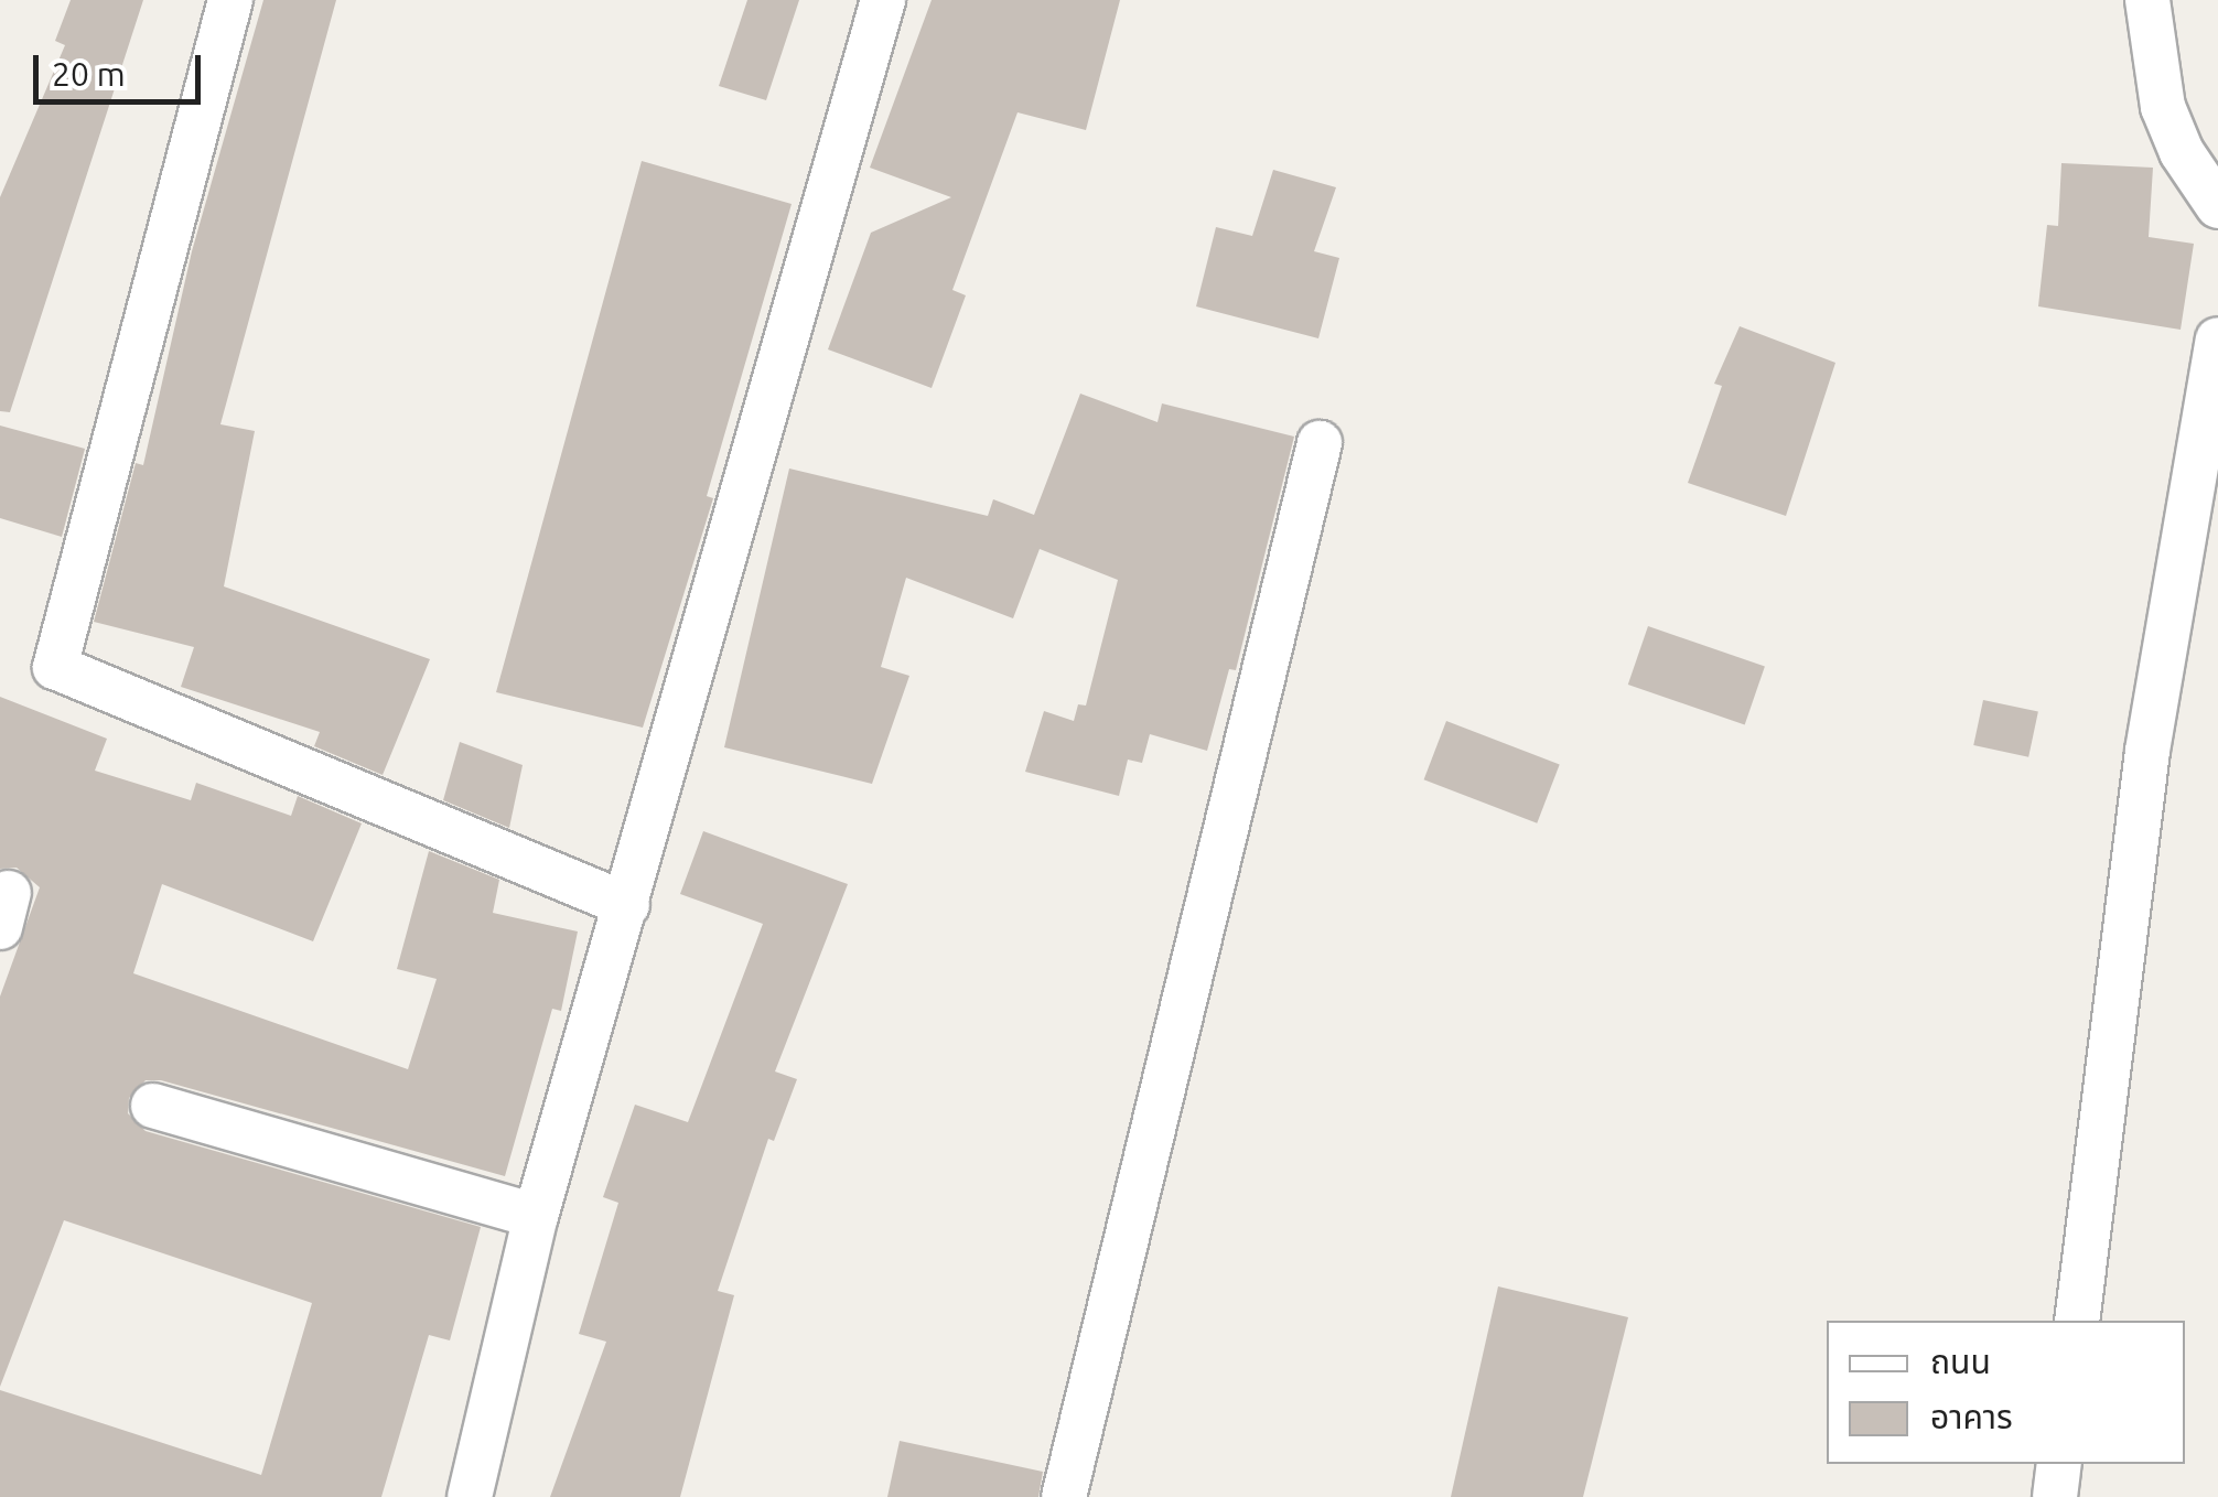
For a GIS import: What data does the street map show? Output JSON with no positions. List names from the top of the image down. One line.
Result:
{"legend":["ถนน","อาคาร"],"scale_bar":"20 m"}
